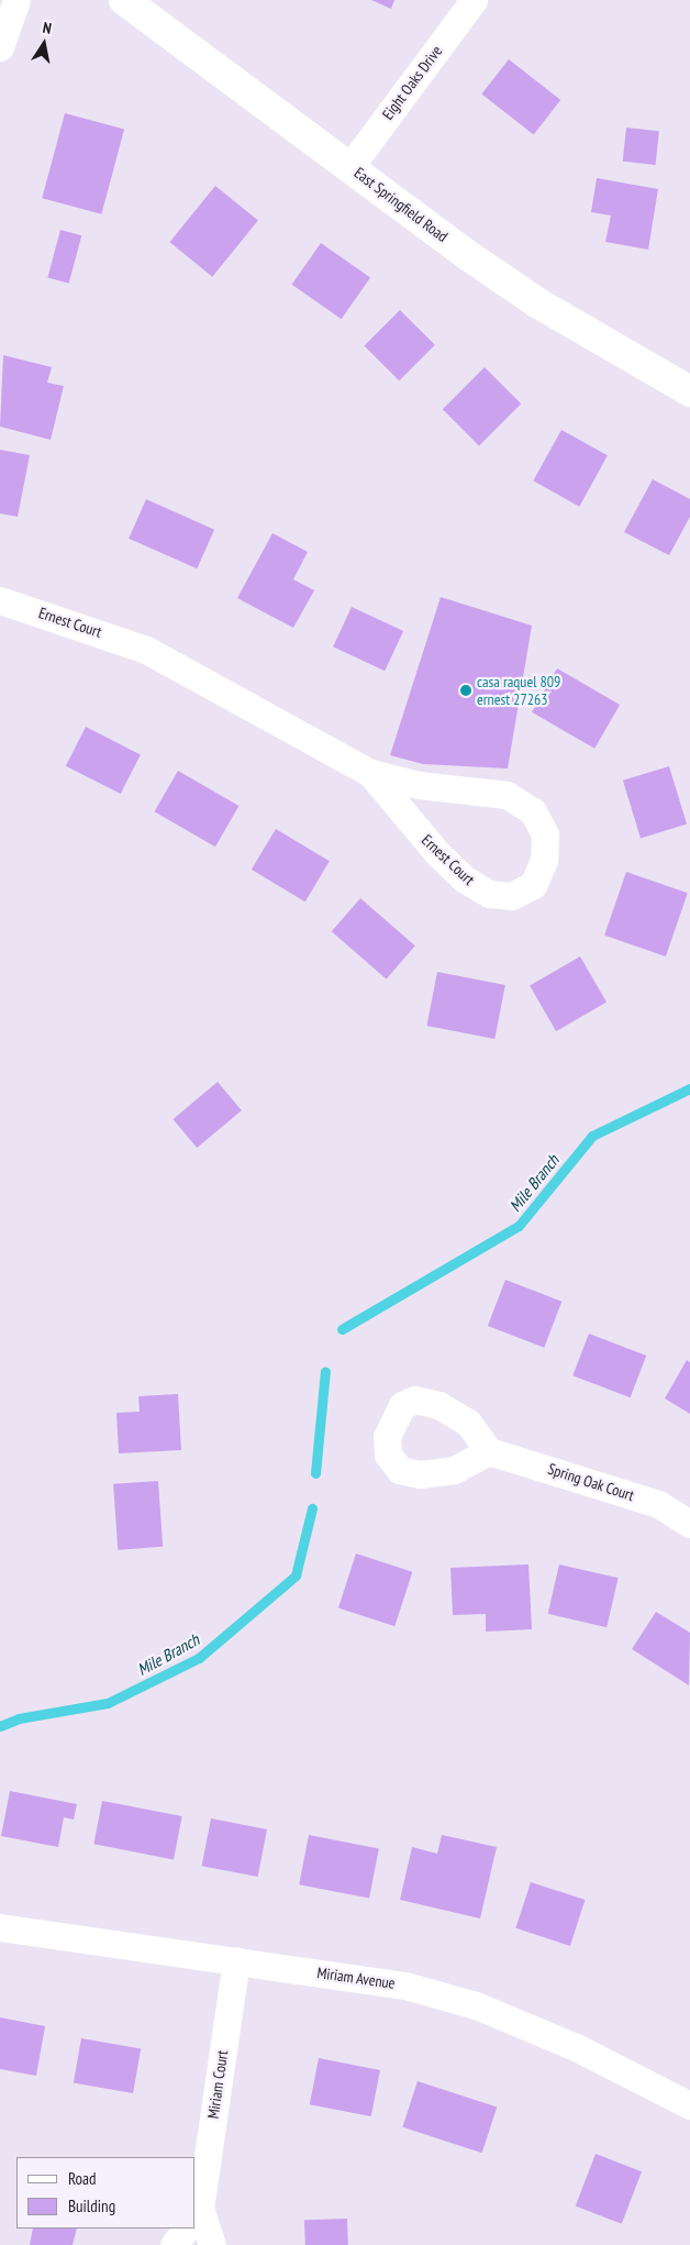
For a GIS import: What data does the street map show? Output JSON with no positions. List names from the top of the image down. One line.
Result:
{"streets":{"street":["Eight Oaks Drive","East Springfield Road","Ernest Court","Spring Oak Court","Miriam Avenue","Miriam Court"]},"crossings":[["Eight Oaks Drive","East Springfield Road"],["Miriam Avenue","Miriam Court"]],"water":["Mile Branch"],"places":["casa raquel 809 ernest 27263"],"legend":["Road","Building"],"north":"top"}
